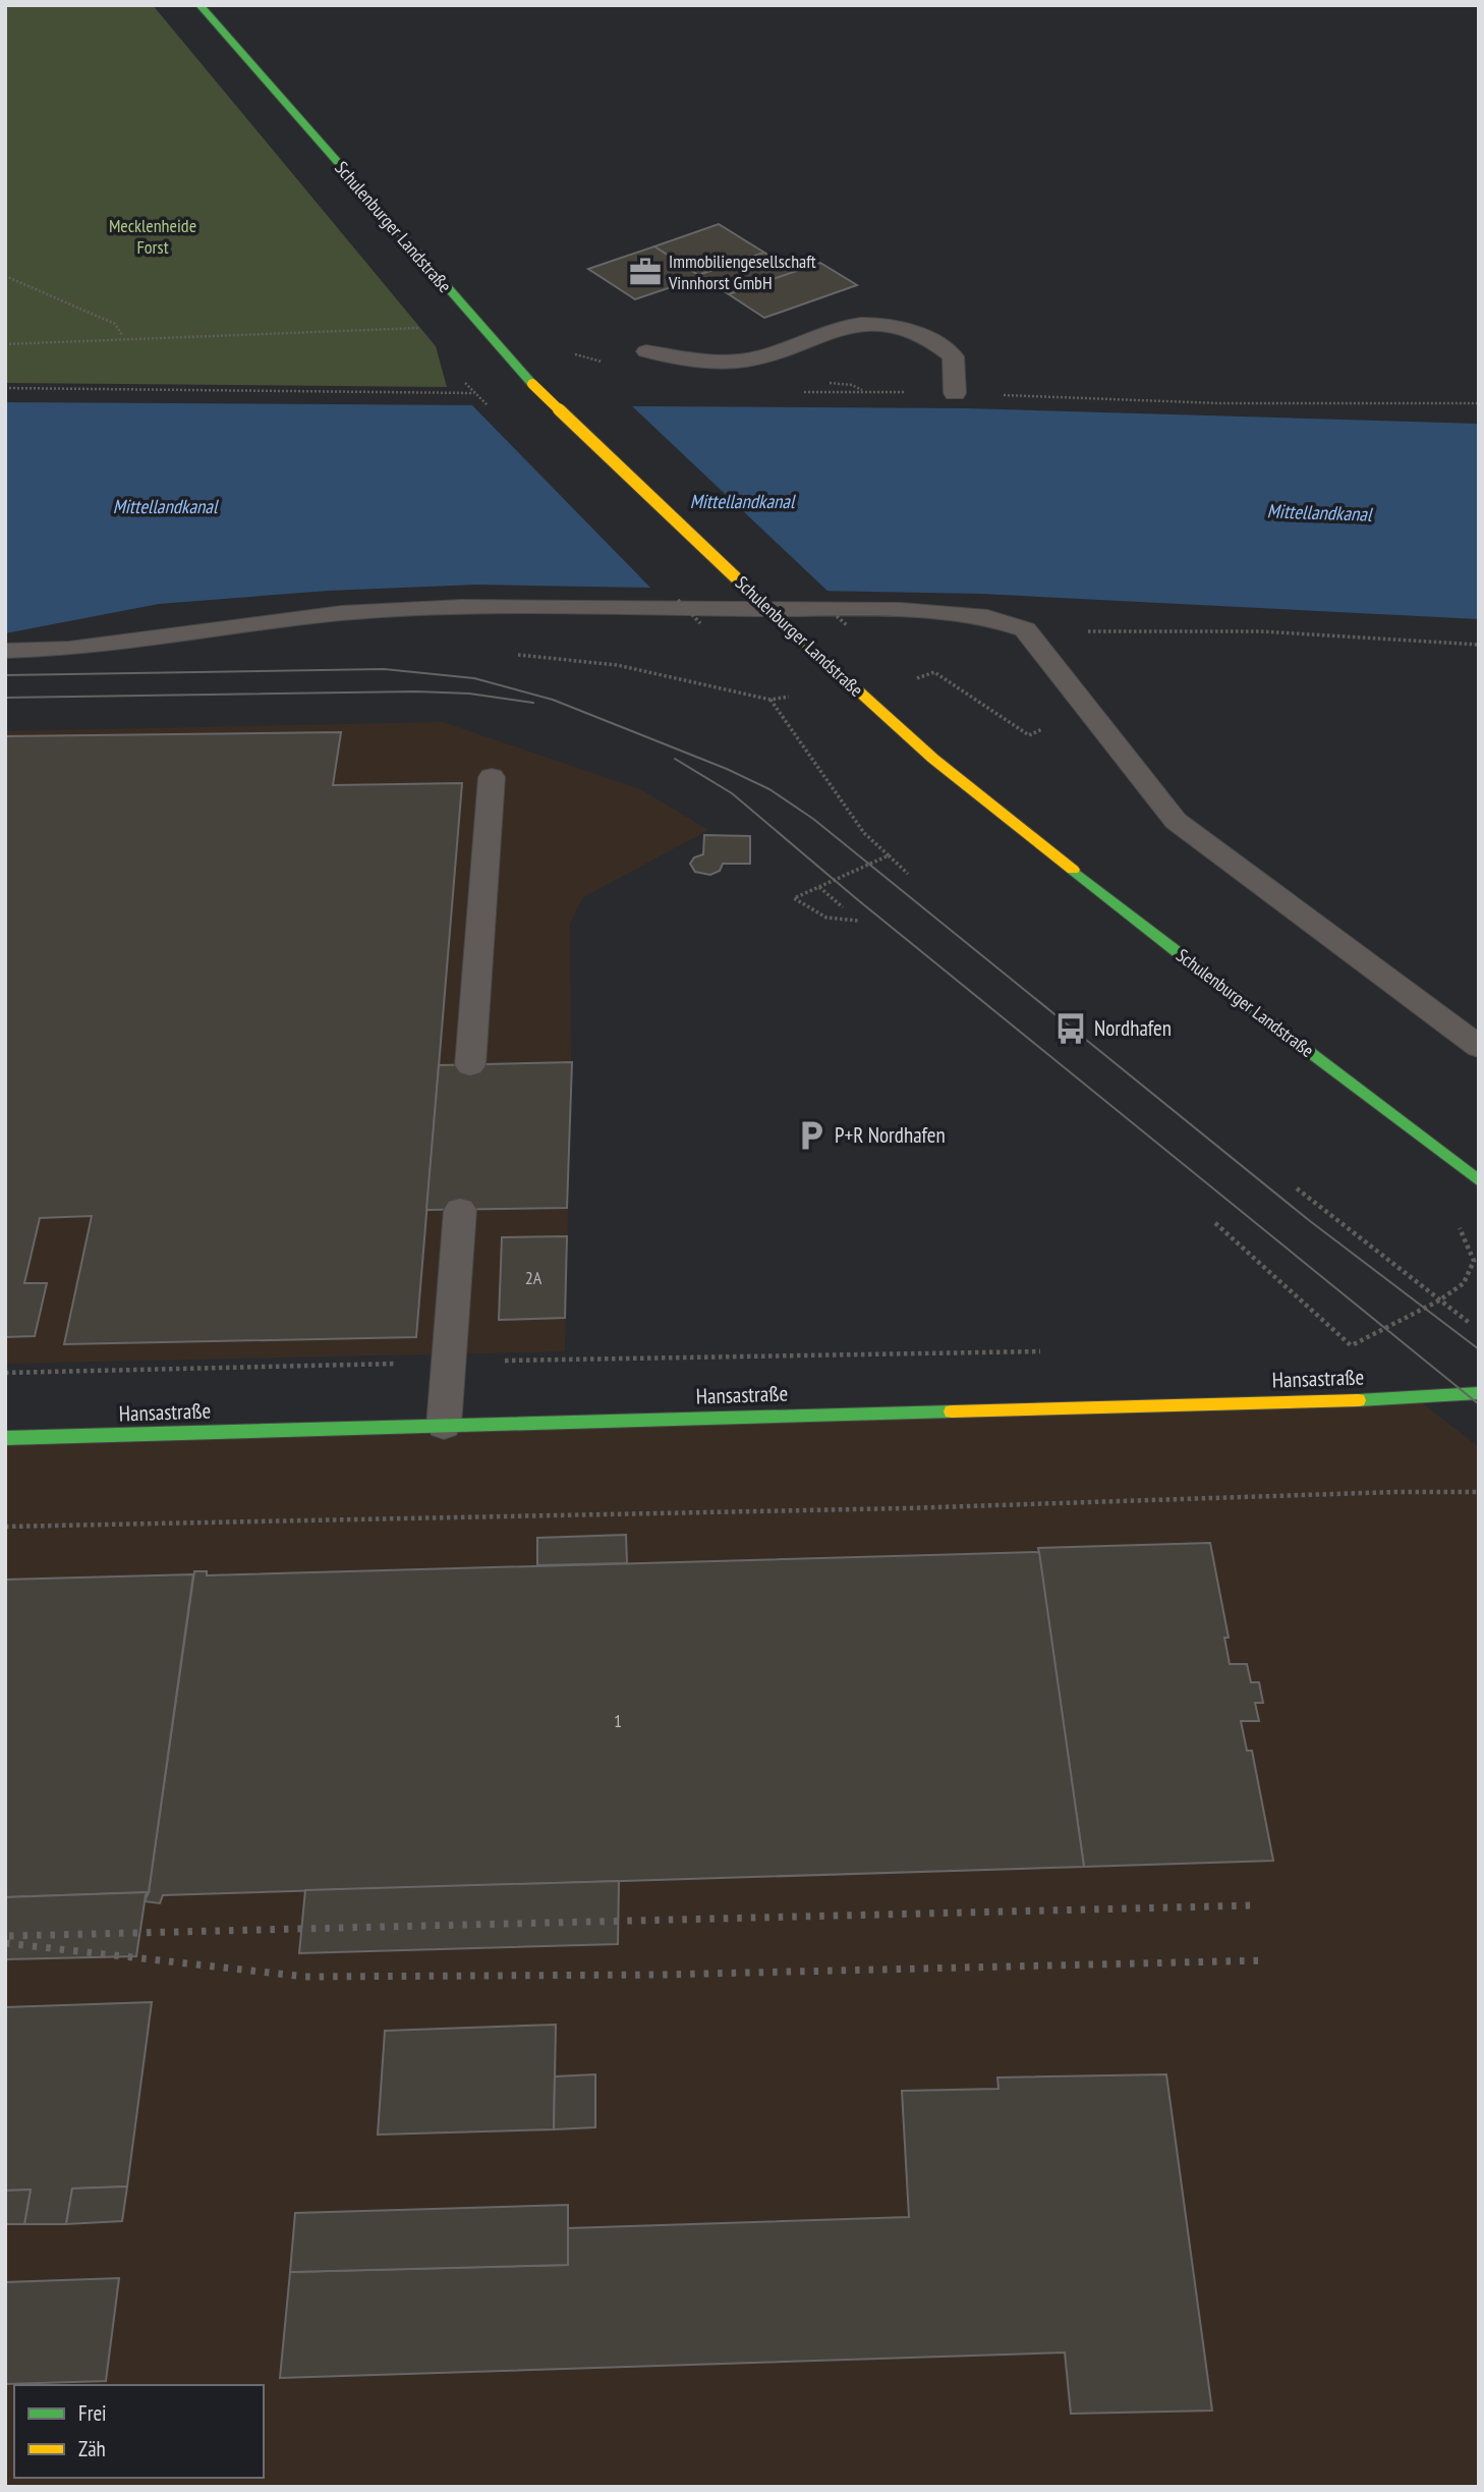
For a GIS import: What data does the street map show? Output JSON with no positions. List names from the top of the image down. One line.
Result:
{"streets":{"main road":["Schulenburger Landstraße","Hansastraße"]},"water":["Mittellandkanal"],"parks":["Mecklenheide Forst"],"places":{"office":["Immobiliengesellschaft Vinnhorst GmbH"],"bus stop":["Nordhafen"],"parking":["P+R Nordhafen"]},"house_numbers":["2A","1"],"legend":["Frei","Zäh"]}
